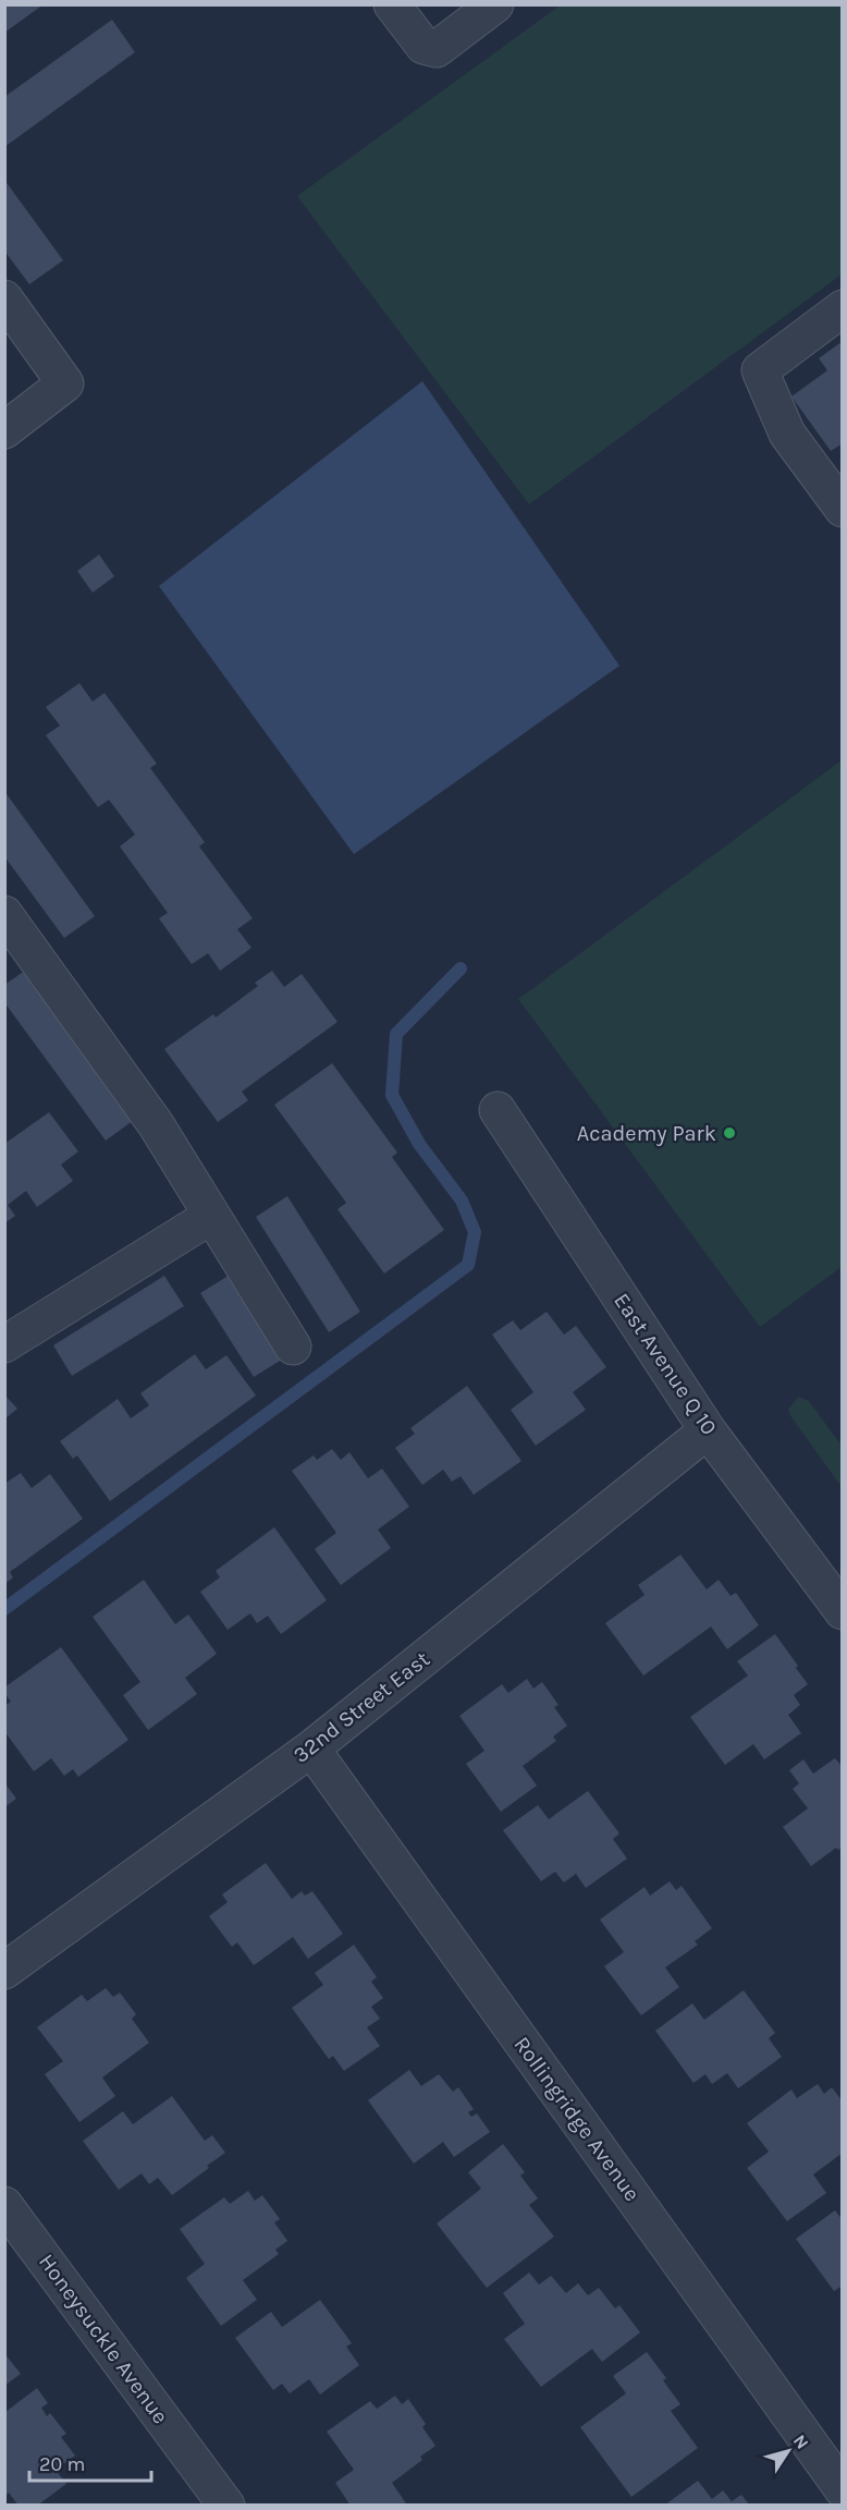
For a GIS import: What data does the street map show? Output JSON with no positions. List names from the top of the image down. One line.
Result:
{"streets":{"street":["East Avenue Q 10","32nd Street East","Rollingridge Avenue","Honeysuckle Avenue"]},"crossings":[["East Avenue Q 10","32nd Street East"],["32nd Street East","Rollingridge Avenue"]],"places":["Academy Park"],"scale_bar":"20 m","north":"top right"}
